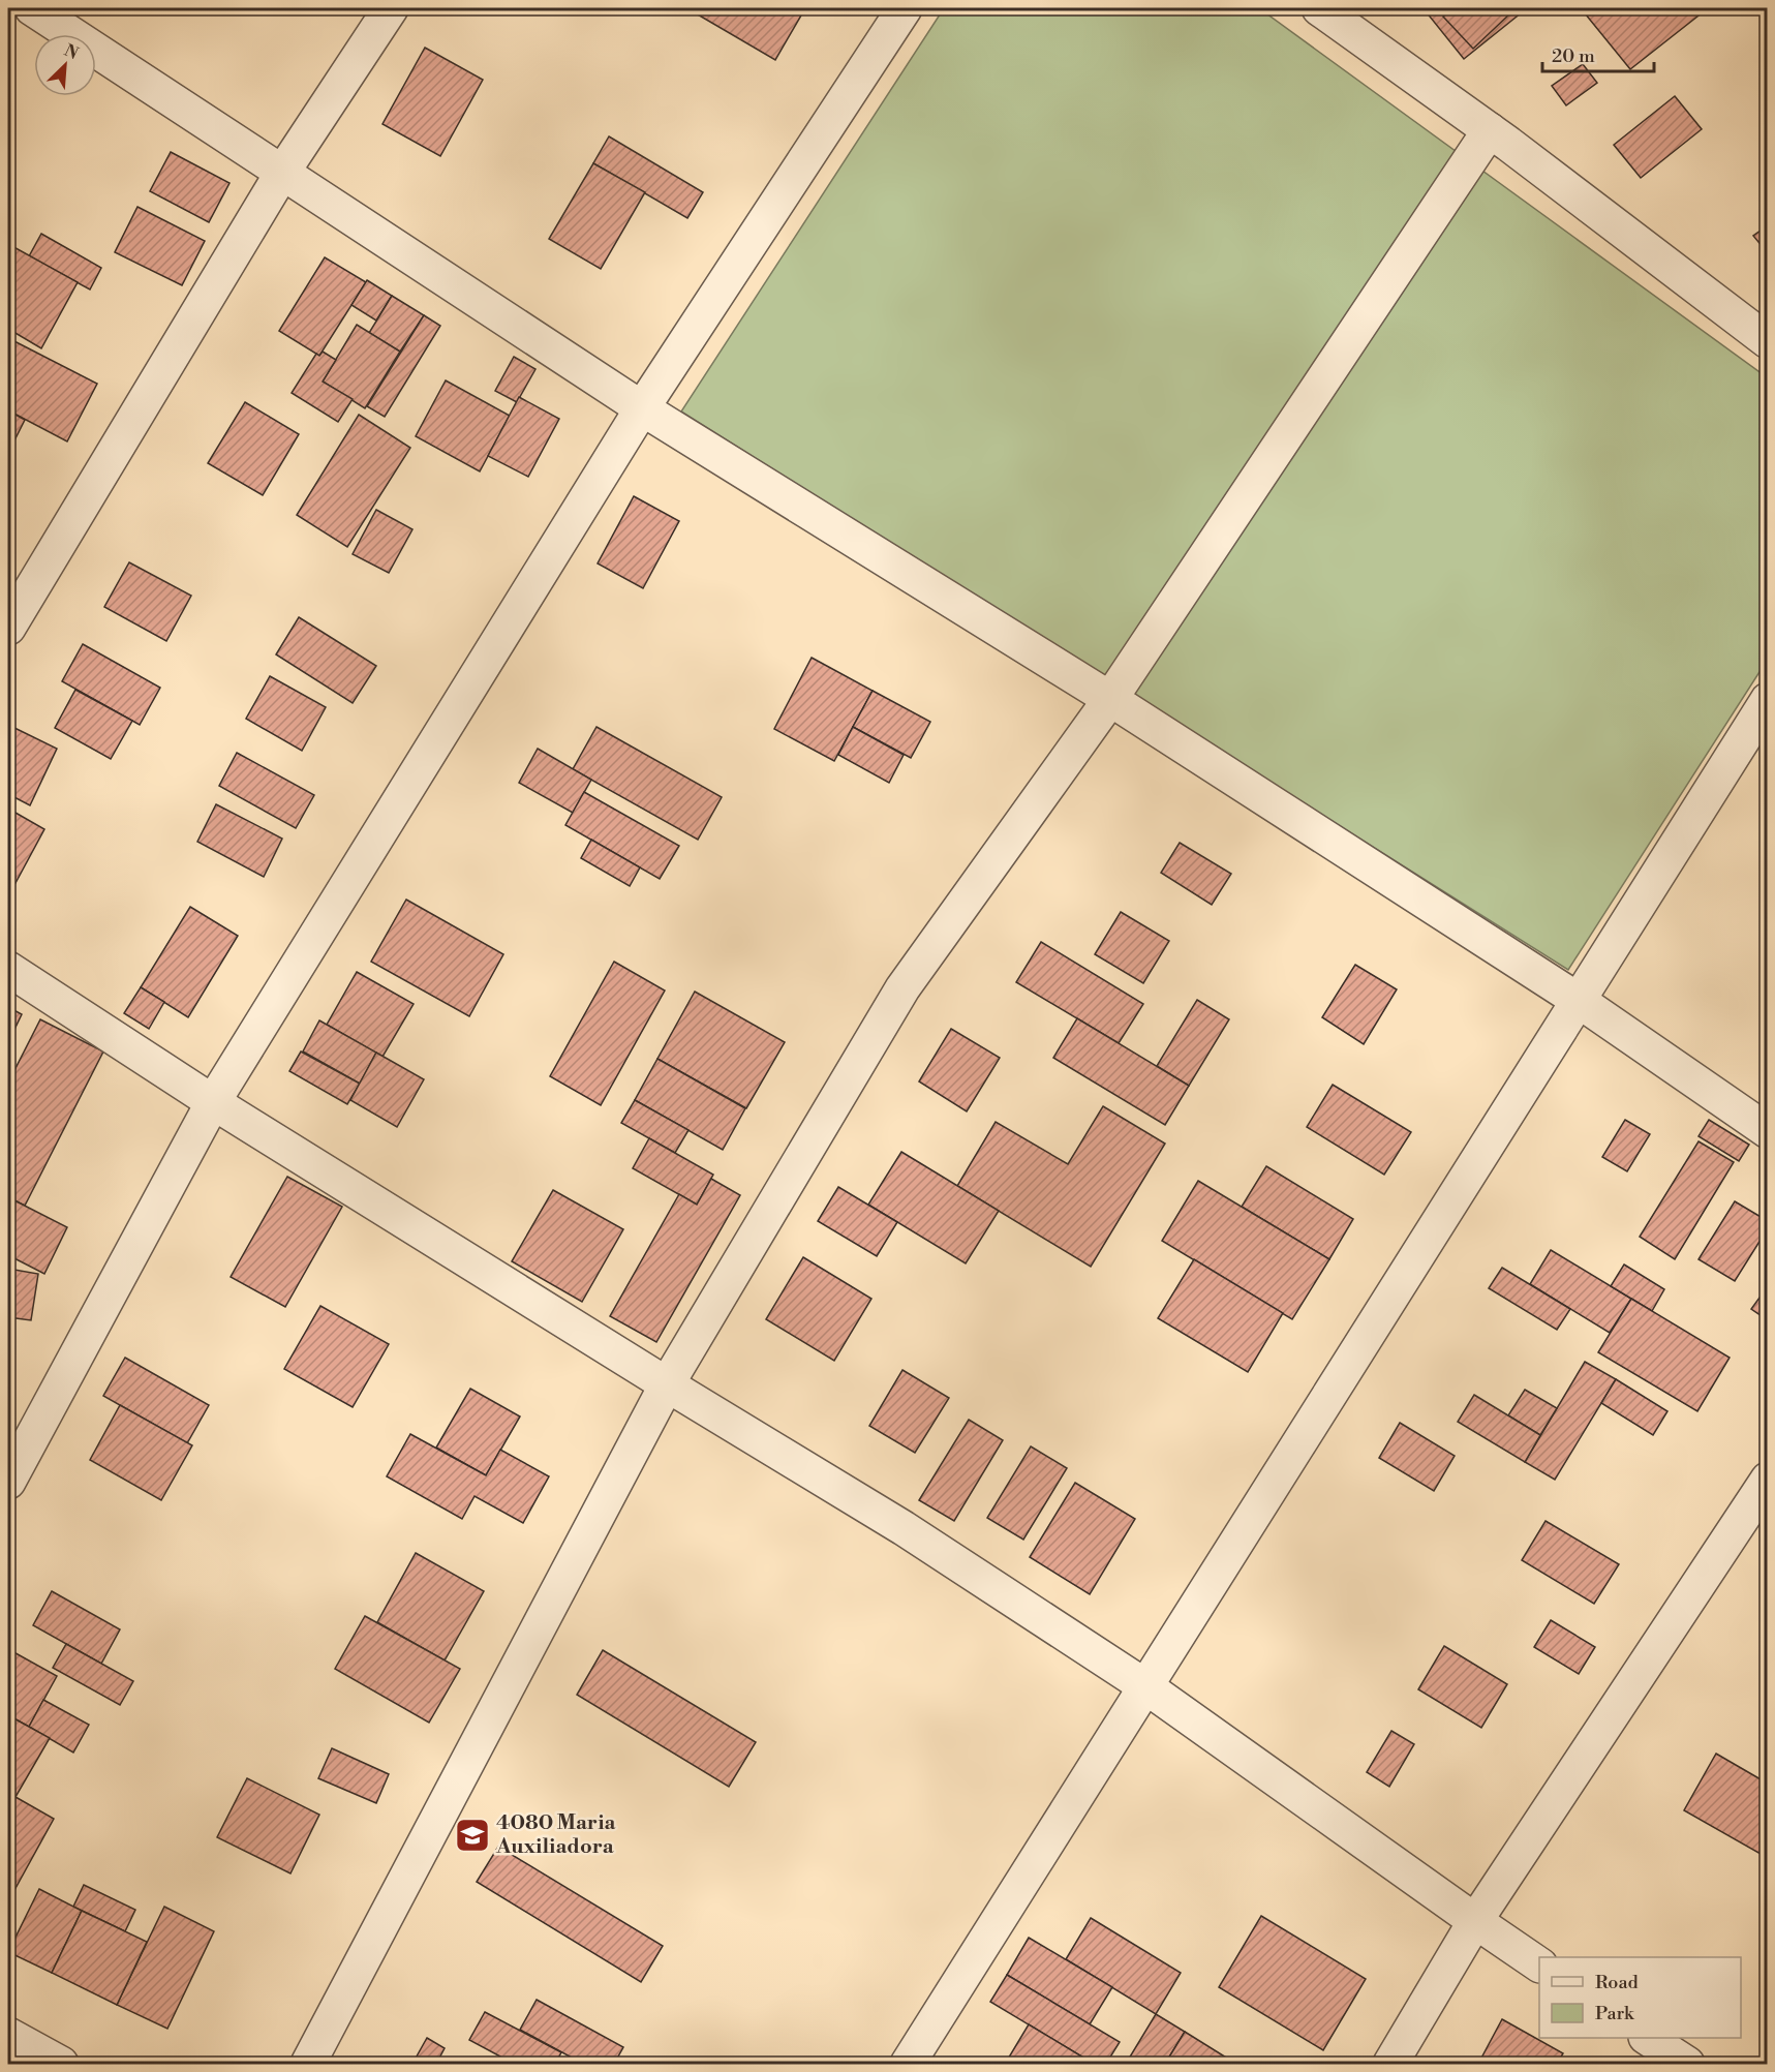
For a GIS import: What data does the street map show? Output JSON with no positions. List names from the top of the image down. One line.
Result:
{"places":{"school or university":["4080 Maria Auxiliadora"]},"legend":["Road","Park"],"scale_bar":"20 m","north":"top right"}
